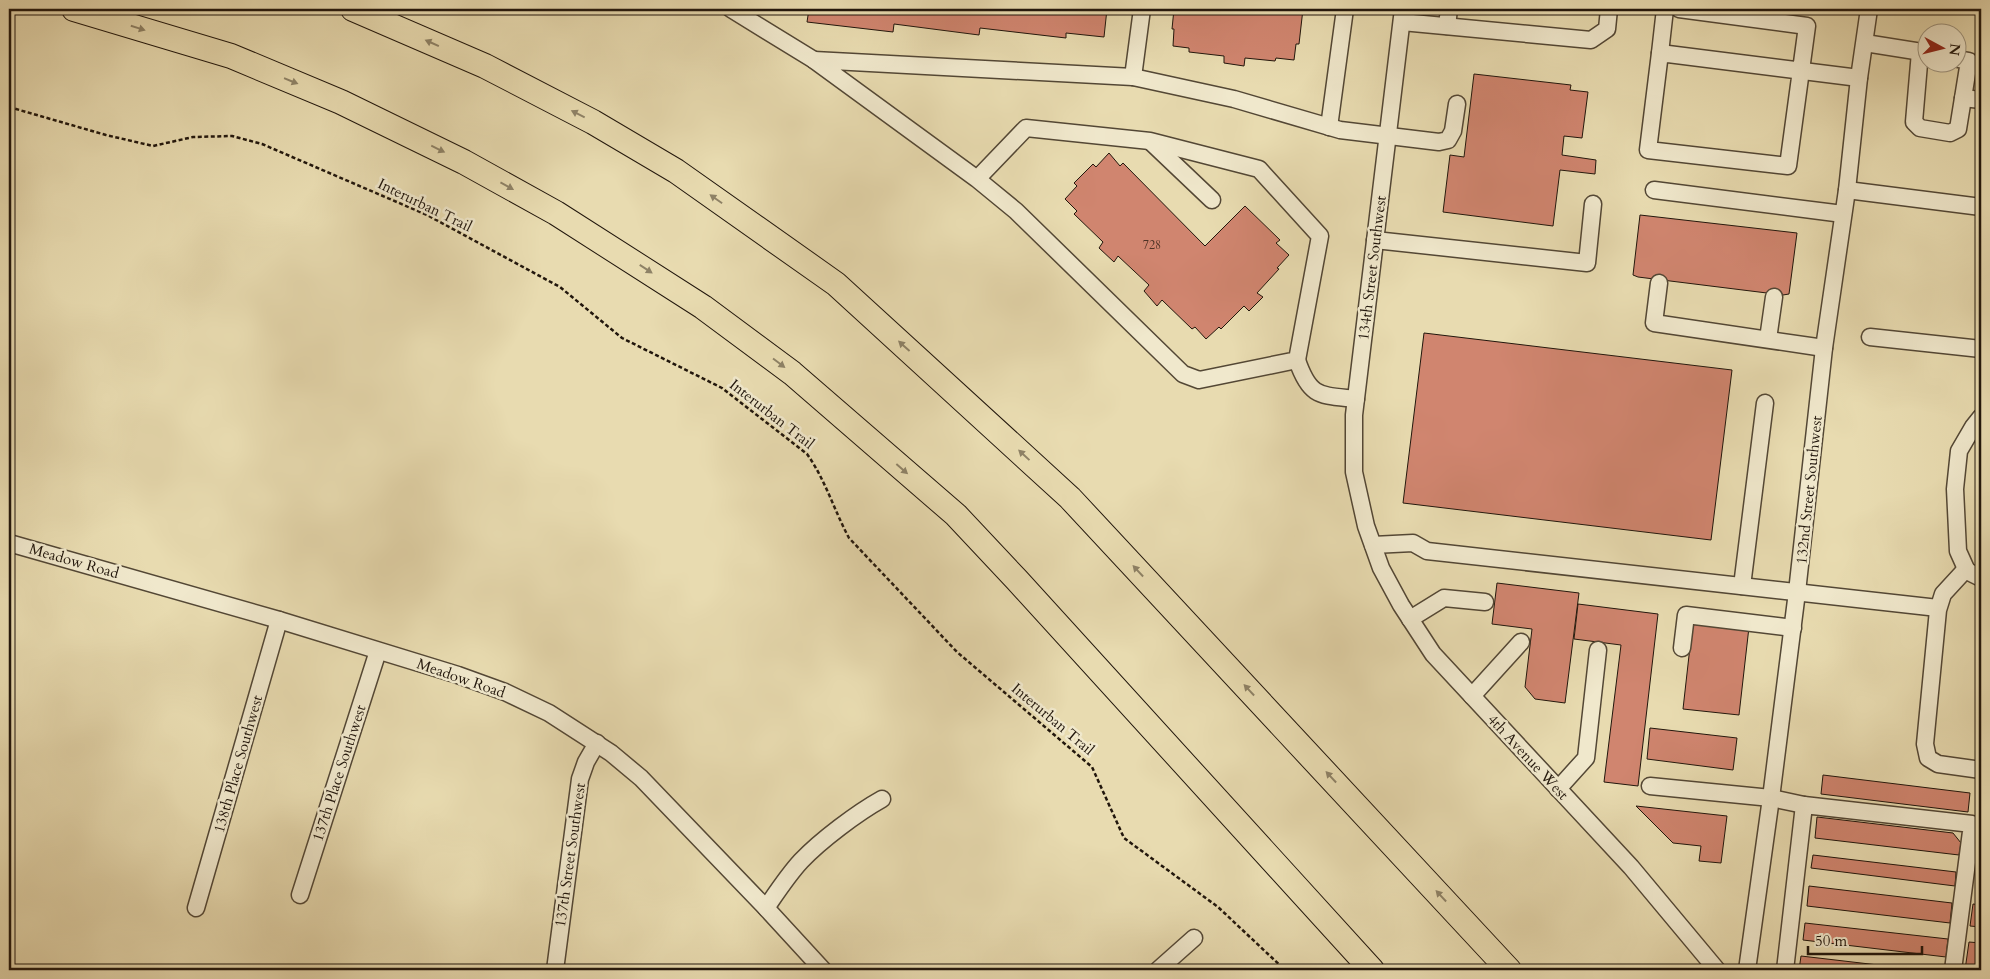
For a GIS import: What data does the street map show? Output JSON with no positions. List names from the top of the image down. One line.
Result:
{"streets":{"street":["134th Street Southwest","132nd Street Southwest","Meadow Road","4th Avenue West","138th Place Southwest","137th Place Southwest","137th Street Southwest"],"path":["Interurban Trail"]},"crossings":[["134th Street Southwest","4th Avenue West"],["Meadow Road","138th Place Southwest"],["Meadow Road","137th Place Southwest"],["Meadow Road","137th Street Southwest"]],"house_numbers":["728"],"scale_bar":"50 m","north":"right"}
